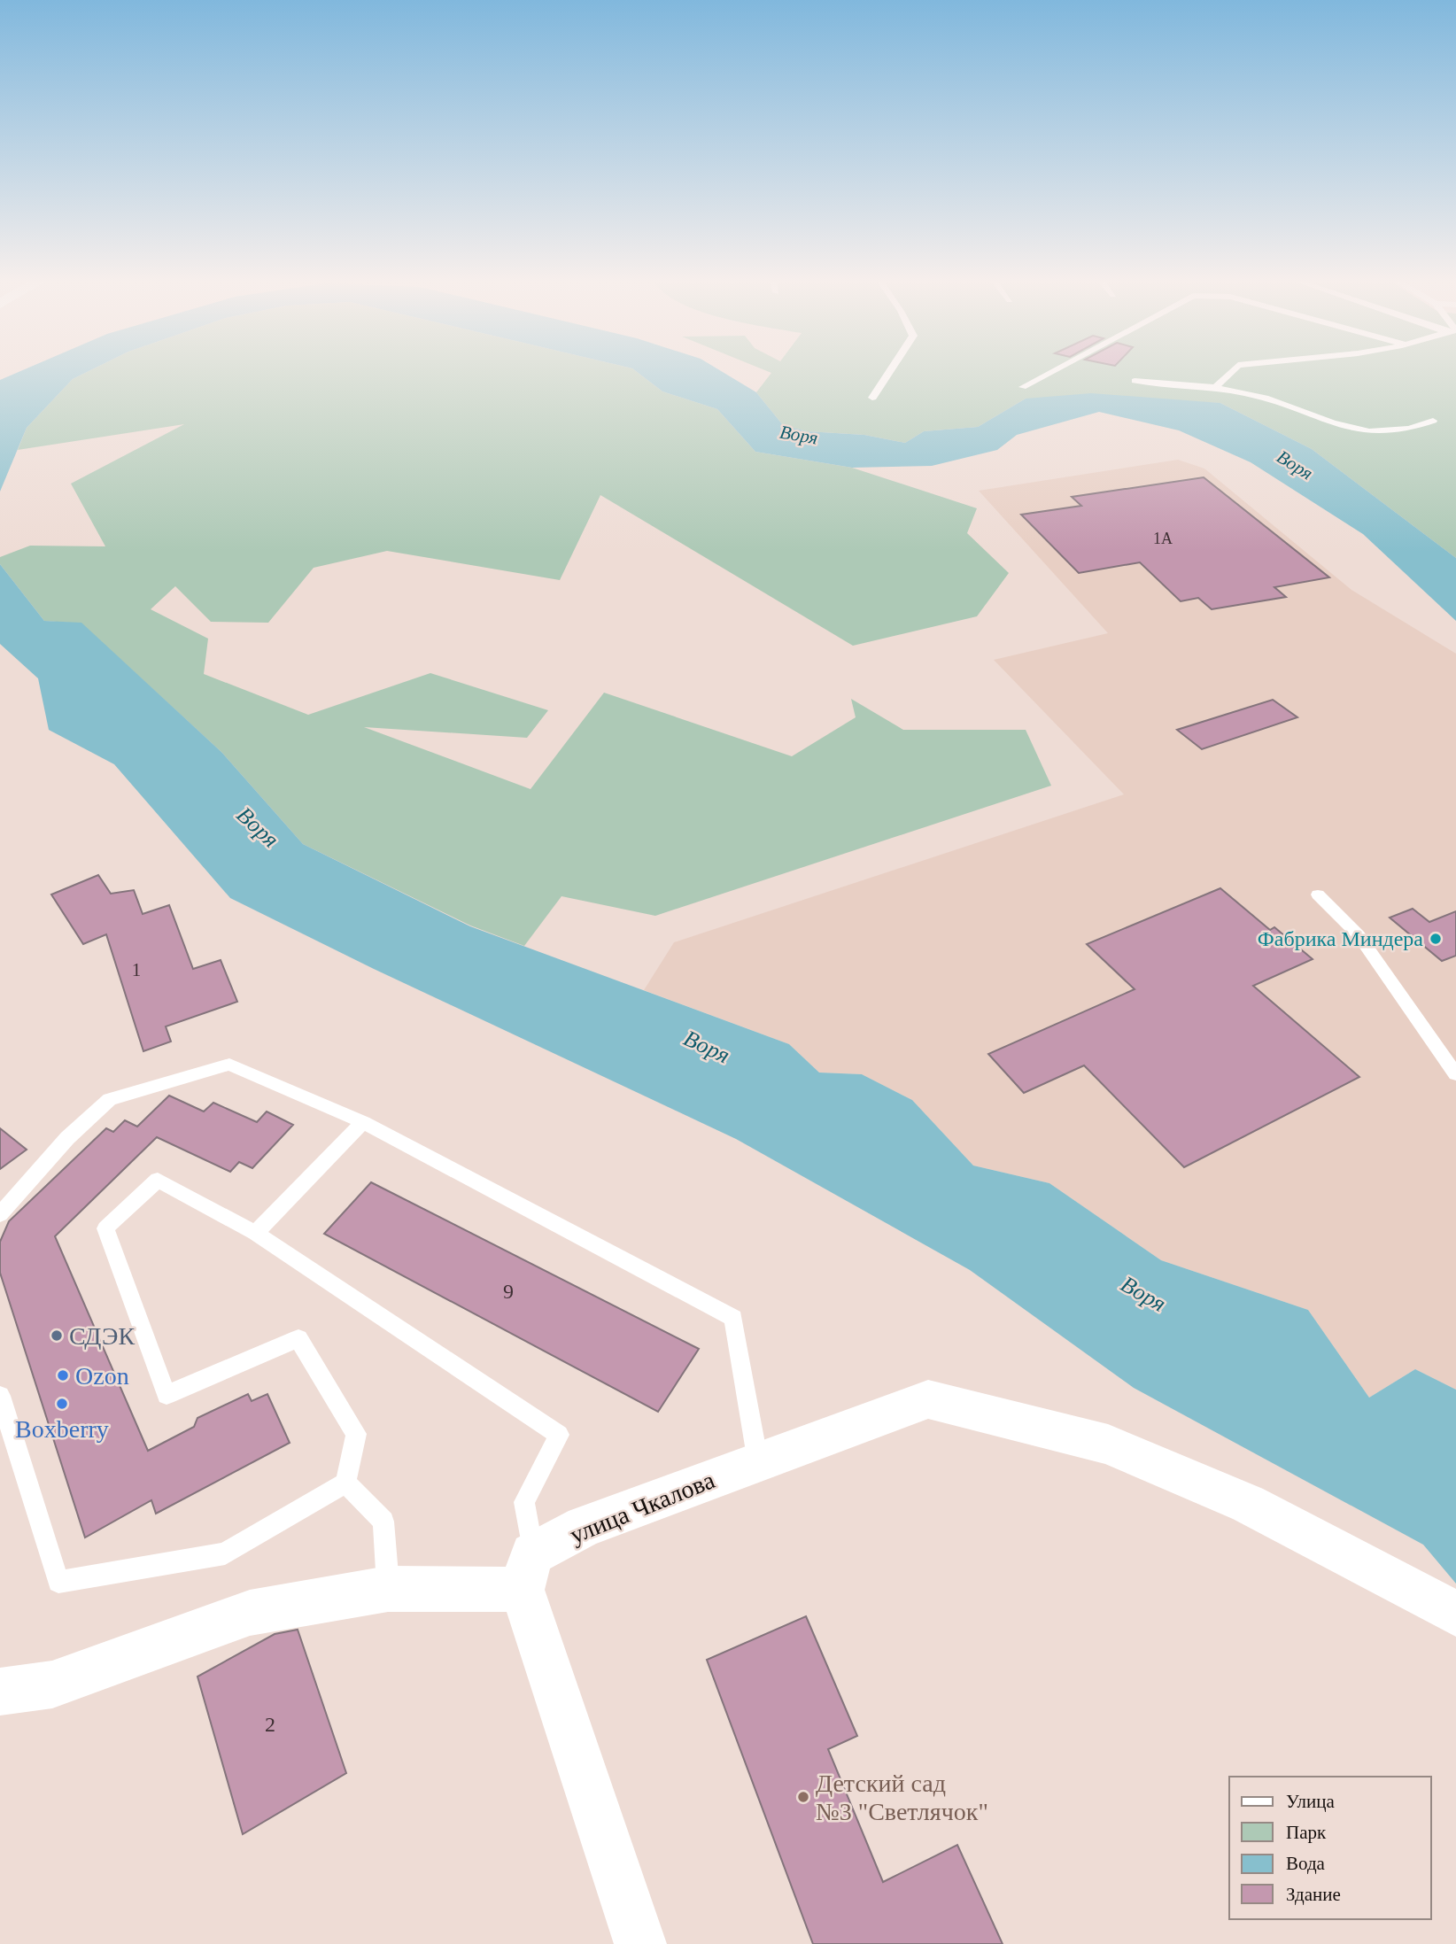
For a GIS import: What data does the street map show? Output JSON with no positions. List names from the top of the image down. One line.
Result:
{"streets":{"street":["улица Чкалова"]},"water":["Воря"],"places":["Фабрика Миндера","СДЭК","Ozon","Boxberry","Детский сад №3 \"Светлячок\""],"house_numbers":["1А","1","9","2"],"legend":["Улица","Парк","Вода","Здание"]}
